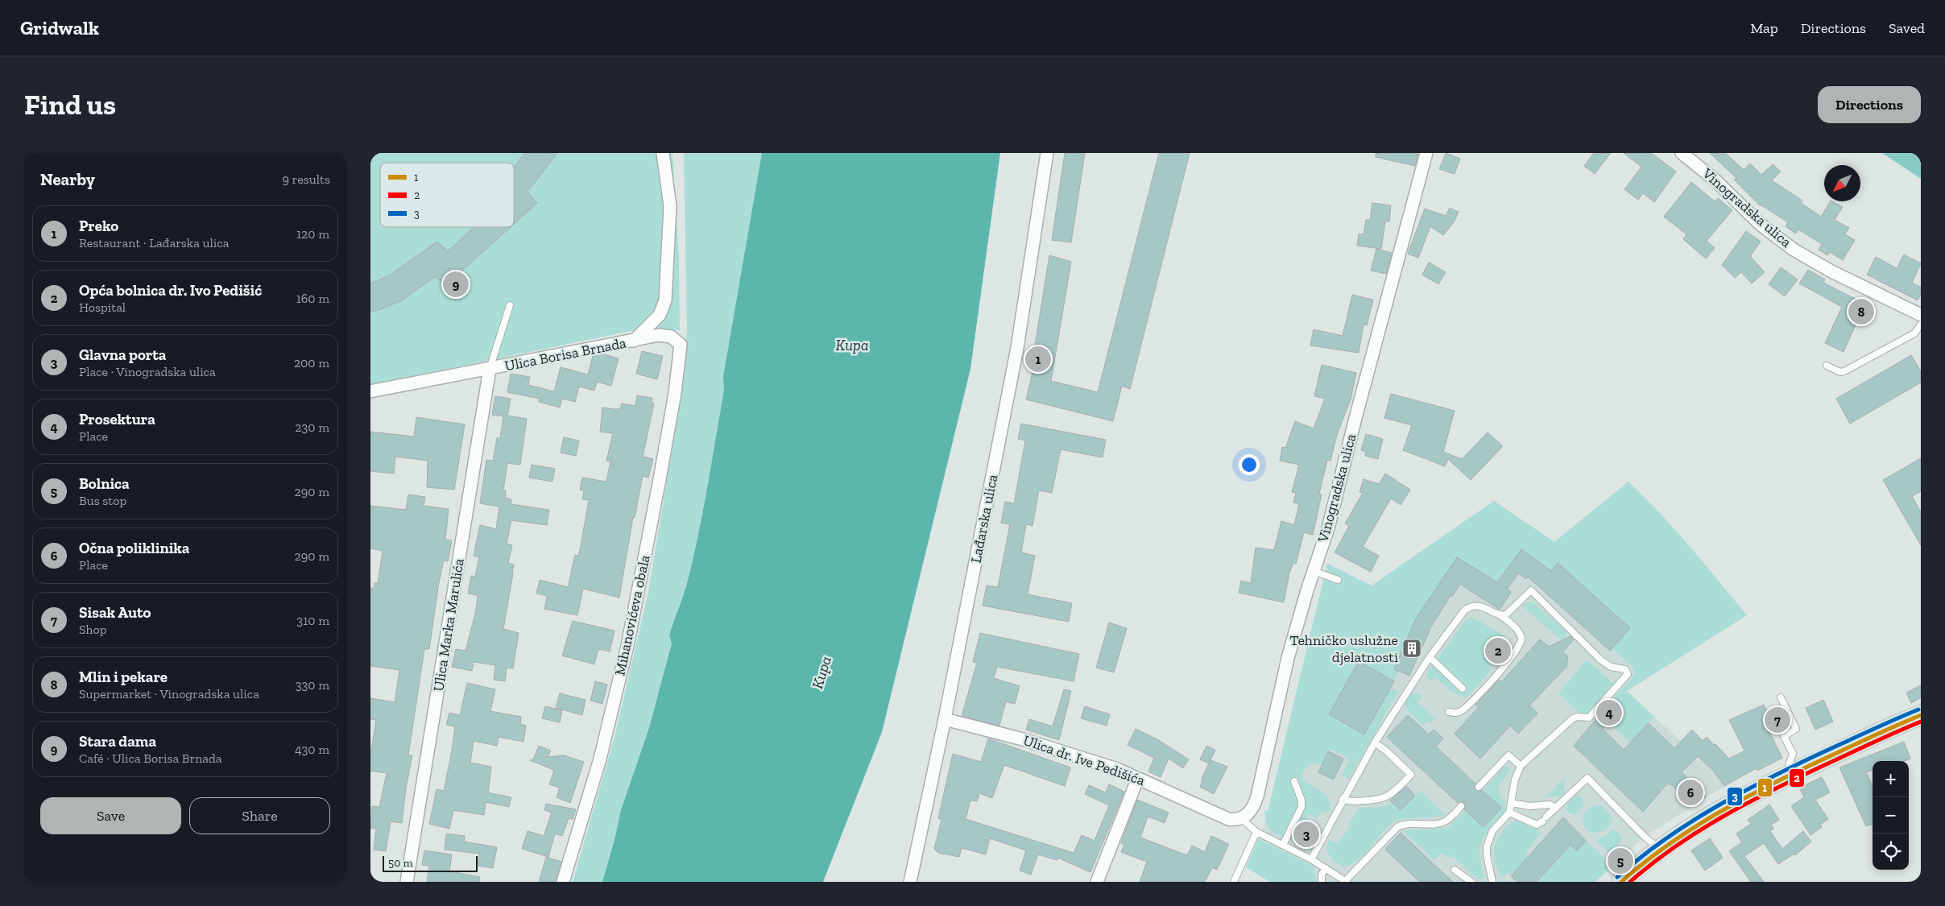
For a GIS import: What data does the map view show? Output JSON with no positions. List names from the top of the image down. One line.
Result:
{"streets":{"street":["Vinogradska ulica","Ulica Borisa Brnada","Lađarska ulica","Mihanovićeva obala","Ulica Marka Marulića","Ulica dr. Ive Pedišića"]},"crossings":[["Vinogradska ulica","Ulica dr. Ive Pedišića"],["Ulica Borisa Brnada","Mihanovićeva obala"],["Ulica Borisa Brnada","Ulica Marka Marulića"],["Lađarska ulica","Ulica dr. Ive Pedišića"]],"water":["Kupa"],"places":{"building":["Tehničko uslužne djelatnosti"]},"lines":["transit line 3","transit line 1","transit line 2"],"legend":["1","2","3"],"scale_bar":"50 m","north":"bottom left","page":{"header":"Gridwalk","nav":["Map","Directions","Saved"],"buttons":["Directions",["Save","Share"]],"title":"Find us","heading":["Nearby","9 results"],"list":[{"mark":"1","name":"Preko","note":"Restaurant · Lađarska ulica","value":"120 m"},{"mark":"2","name":"Opća bolnica dr. Ivo Pedišić","note":"Hospital","value":"160 m"},{"mark":"3","name":"Glavna porta","note":"Place · Vinogradska ulica","value":"200 m"},{"mark":"4","name":"Prosektura","note":"Place","value":"230 m"},{"mark":"5","name":"Bolnica","note":"Bus stop","value":"290 m"},{"mark":"6","name":"Očna poliklinika","note":"Place","value":"290 m"},{"mark":"7","name":"Sisak Auto","note":"Shop","value":"310 m"},{"mark":"8","name":"Mlin i pekare","note":"Supermarket · Vinogradska ulica","value":"330 m"},{"mark":"9","name":"Stara dama","note":"Café · Ulica Borisa Brnada","value":"430 m"}],"pins":["9","8","1","2","4","7","6","3","5"],"map_buttons":["+","−"],"scale":"50 m"}}
